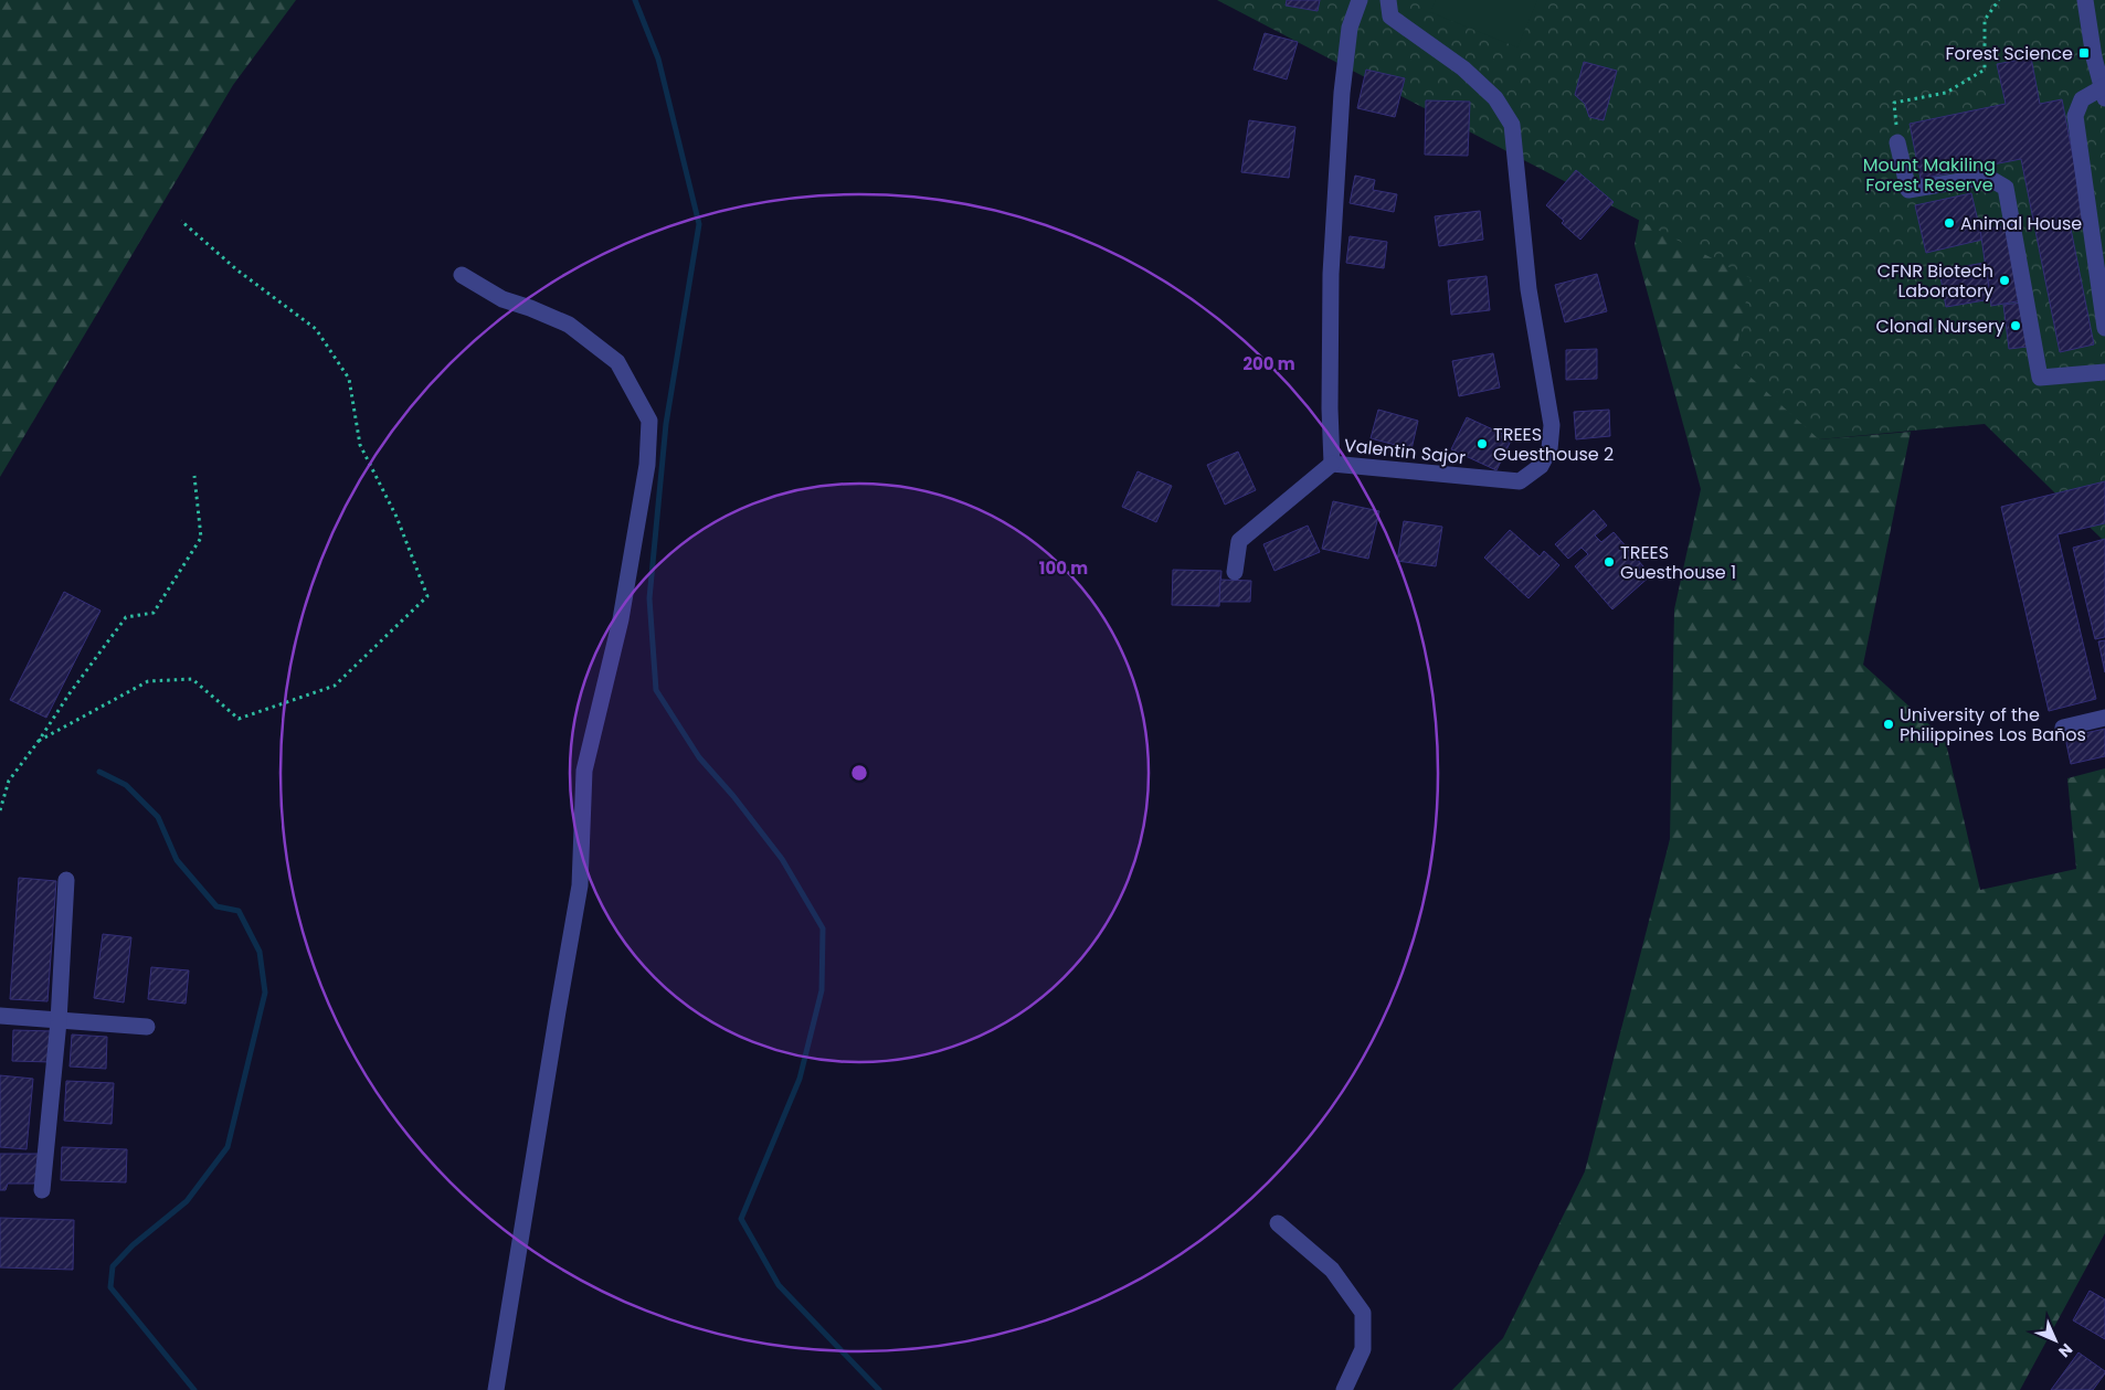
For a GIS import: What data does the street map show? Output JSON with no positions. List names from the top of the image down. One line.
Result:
{"streets":{"street":["Valentin Sajor"]},"parks":["Mount Makiling Forest Reserve"],"places":{"transit":["Forest Science"],"other":["Animal House","CFNR Biotech Laboratory","Clonal Nursery","TREES Guesthouse 2","TREES Guesthouse 1","University of the Philippines Los Baños"]},"north":"bottom right","rings":["200 m","100 m"]}
